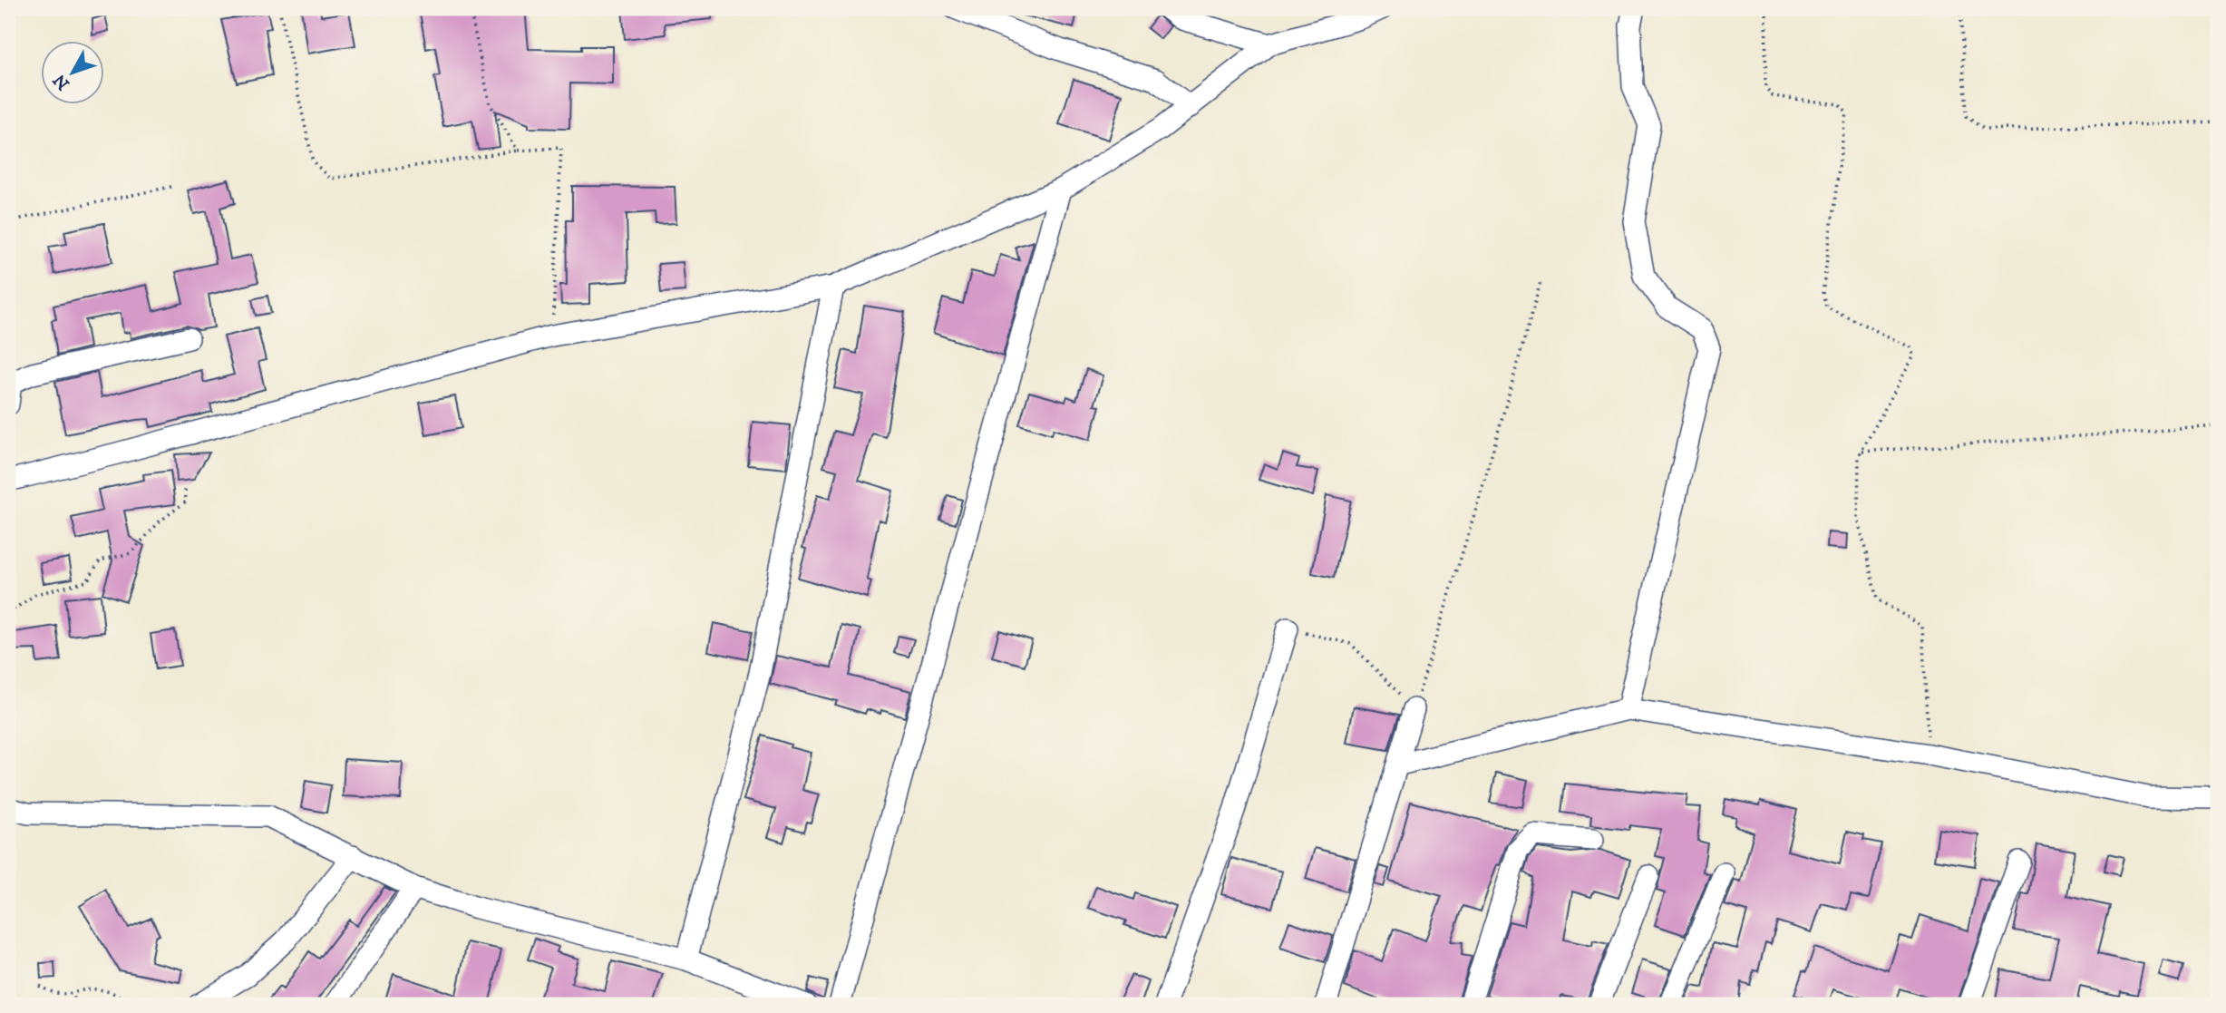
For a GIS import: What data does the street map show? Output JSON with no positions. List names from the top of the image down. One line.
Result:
{"north":"bottom left"}
